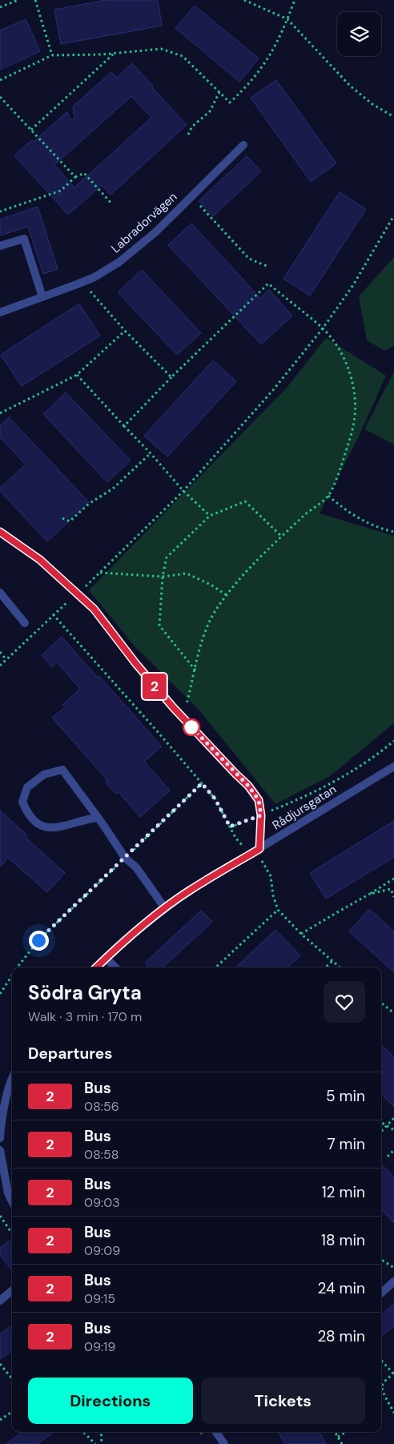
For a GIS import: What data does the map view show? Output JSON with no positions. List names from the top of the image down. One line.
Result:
{"streets":{"street":["Labradorvägen","Rådjursgatan"]},"lines":["bus line 2"],"page":{"on_map":"2","heading":[["Södra Gryta","Walk · 3 min · 170 m"],"Departures"],"list":[{"mark":"2","name":"Bus","note":"08:56","value":"5 min"},{"mark":"2","name":"Bus","note":"08:58","value":"7 min"},{"mark":"2","name":"Bus","note":"09:03","value":"12 min"},{"mark":"2","name":"Bus","note":"09:09","value":"18 min"},{"mark":"2","name":"Bus","note":"09:15","value":"24 min"},{"mark":"2","name":"Bus","note":"09:19","value":"28 min"}],"buttons":["Directions","Tickets"]}}
